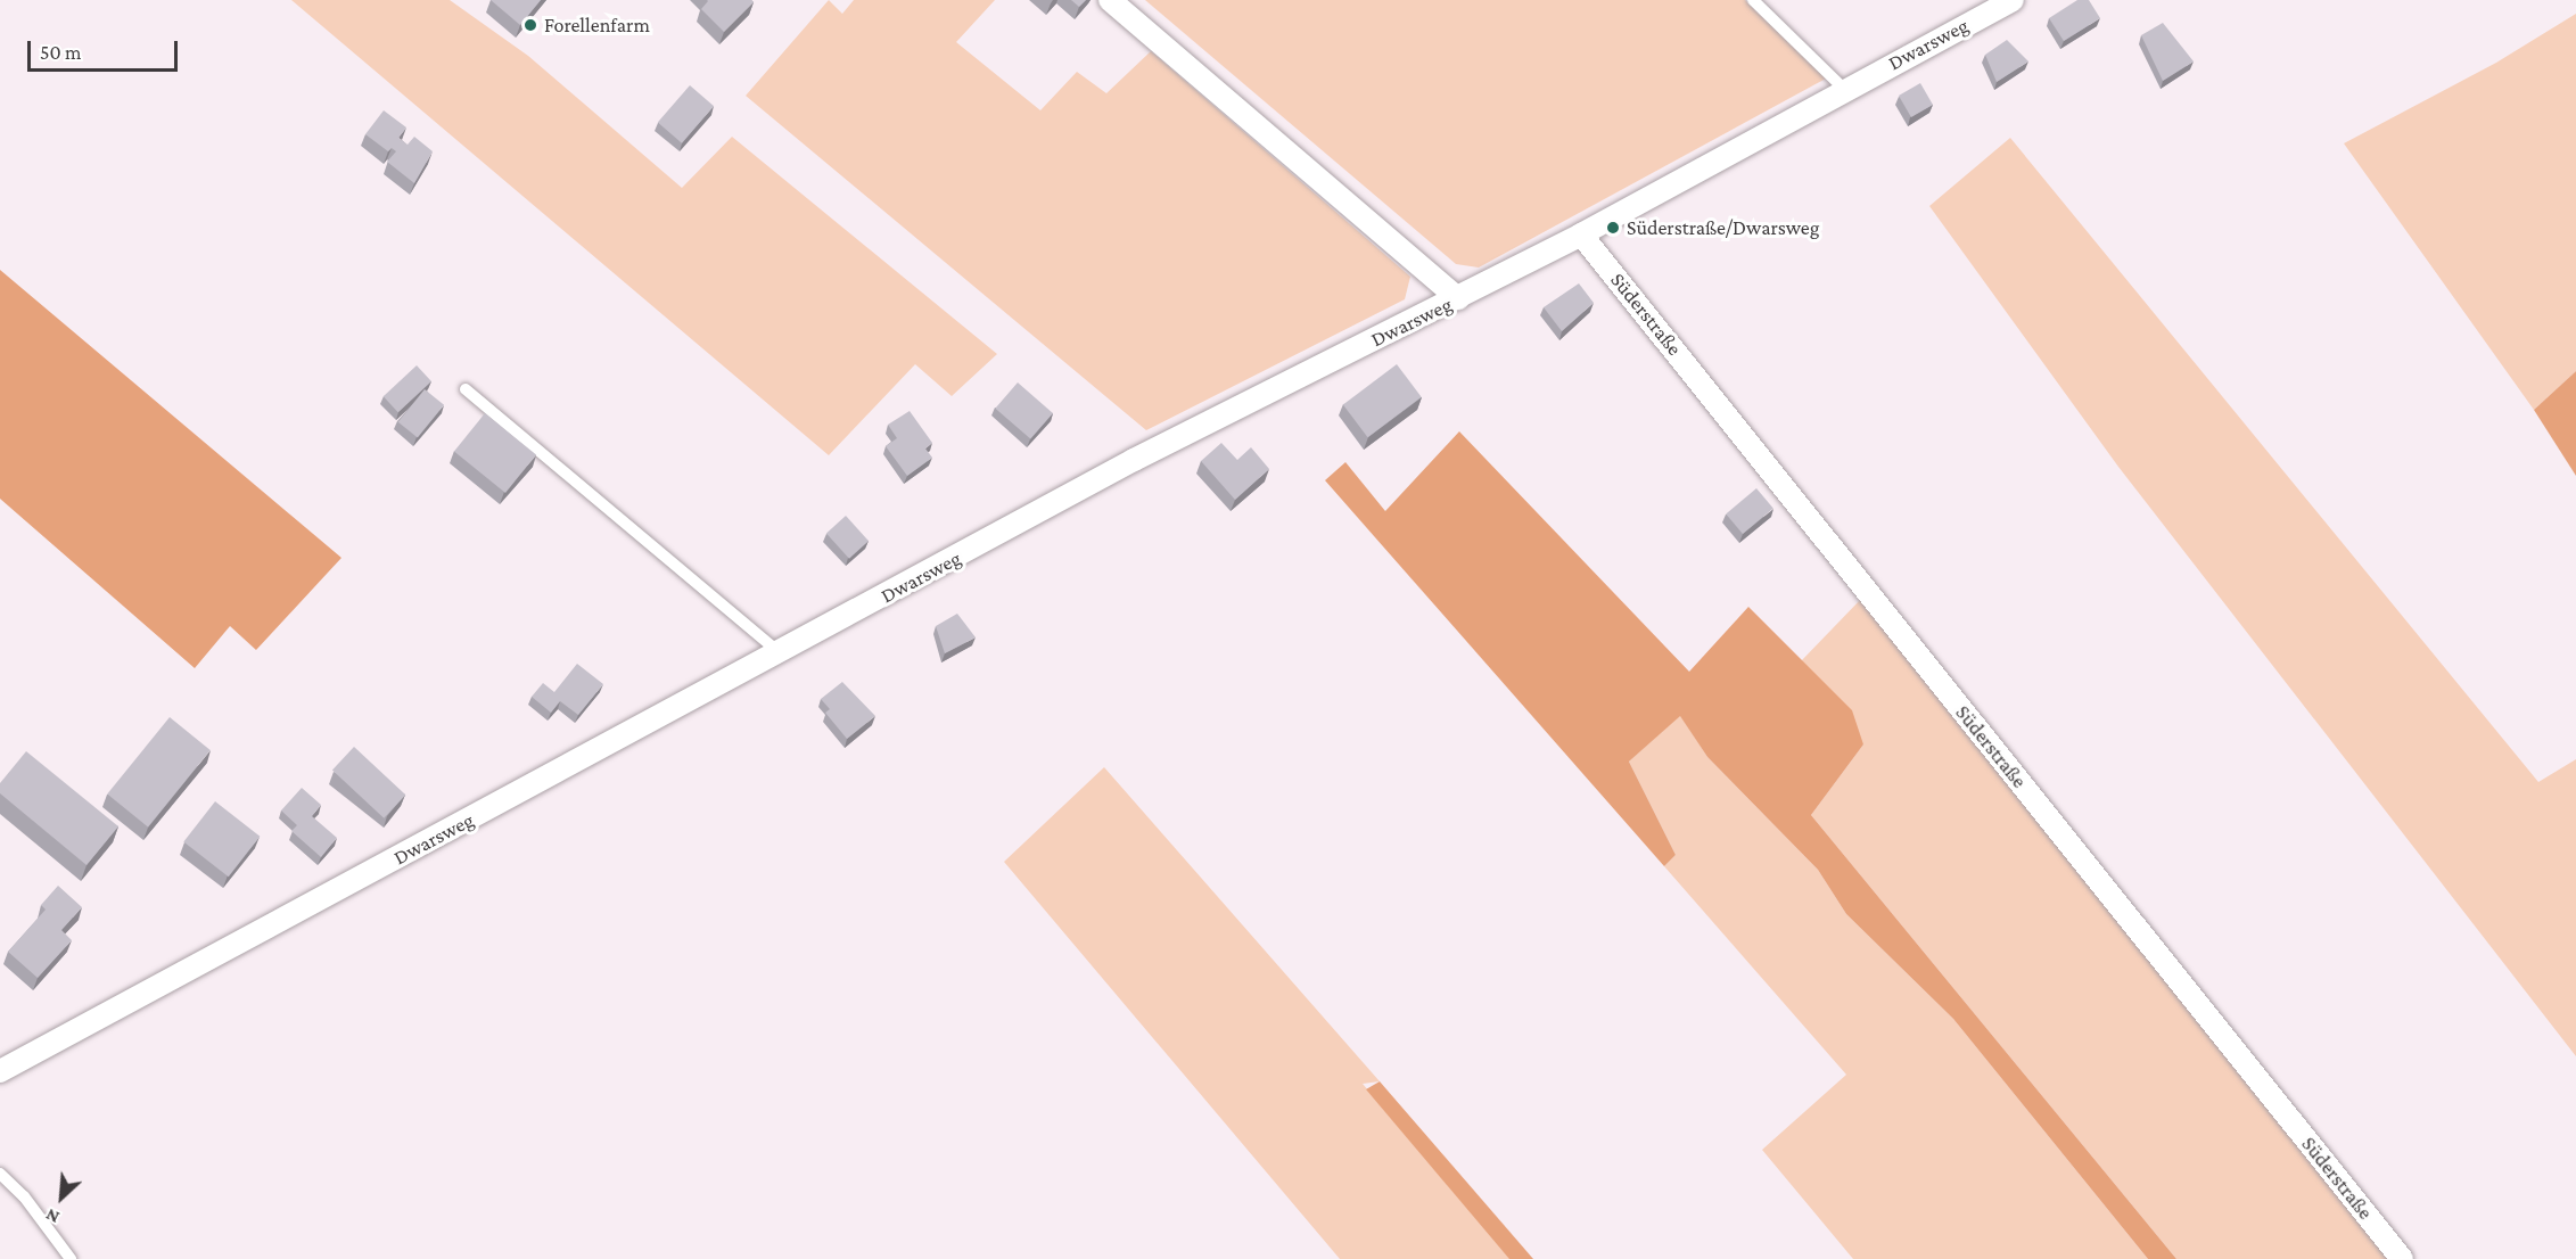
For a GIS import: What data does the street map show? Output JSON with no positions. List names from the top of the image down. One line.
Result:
{"streets":{"street":["Dwarsweg","Süderstraße"]},"crossings":[["Dwarsweg","Süderstraße"]],"places":["Forellenfarm","Süderstraße/Dwarsweg"],"scale_bar":"50 m","north":"bottom left"}
